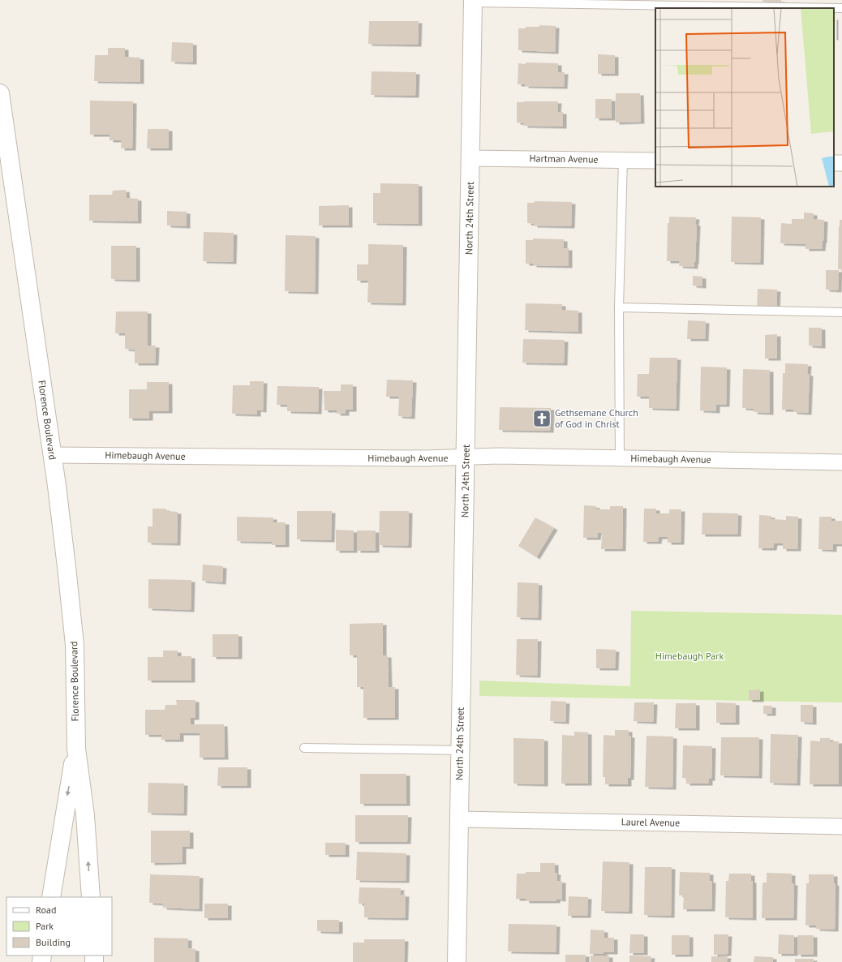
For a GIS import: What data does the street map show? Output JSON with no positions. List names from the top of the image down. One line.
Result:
{"streets":{"street":["Hartman Avenue","North 24th Street","Florence Boulevard","Himebaugh Avenue","Laurel Avenue"]},"crossings":[["Hartman Avenue","North 24th Street"],["North 24th Street","Himebaugh Avenue"],["North 24th Street","Laurel Avenue"],["Florence Boulevard","Himebaugh Avenue"]],"parks":["Himebaugh Park"],"places":{"church":["Gethsemane Church of God in Christ"]},"legend":["Road","Park","Building"]}
